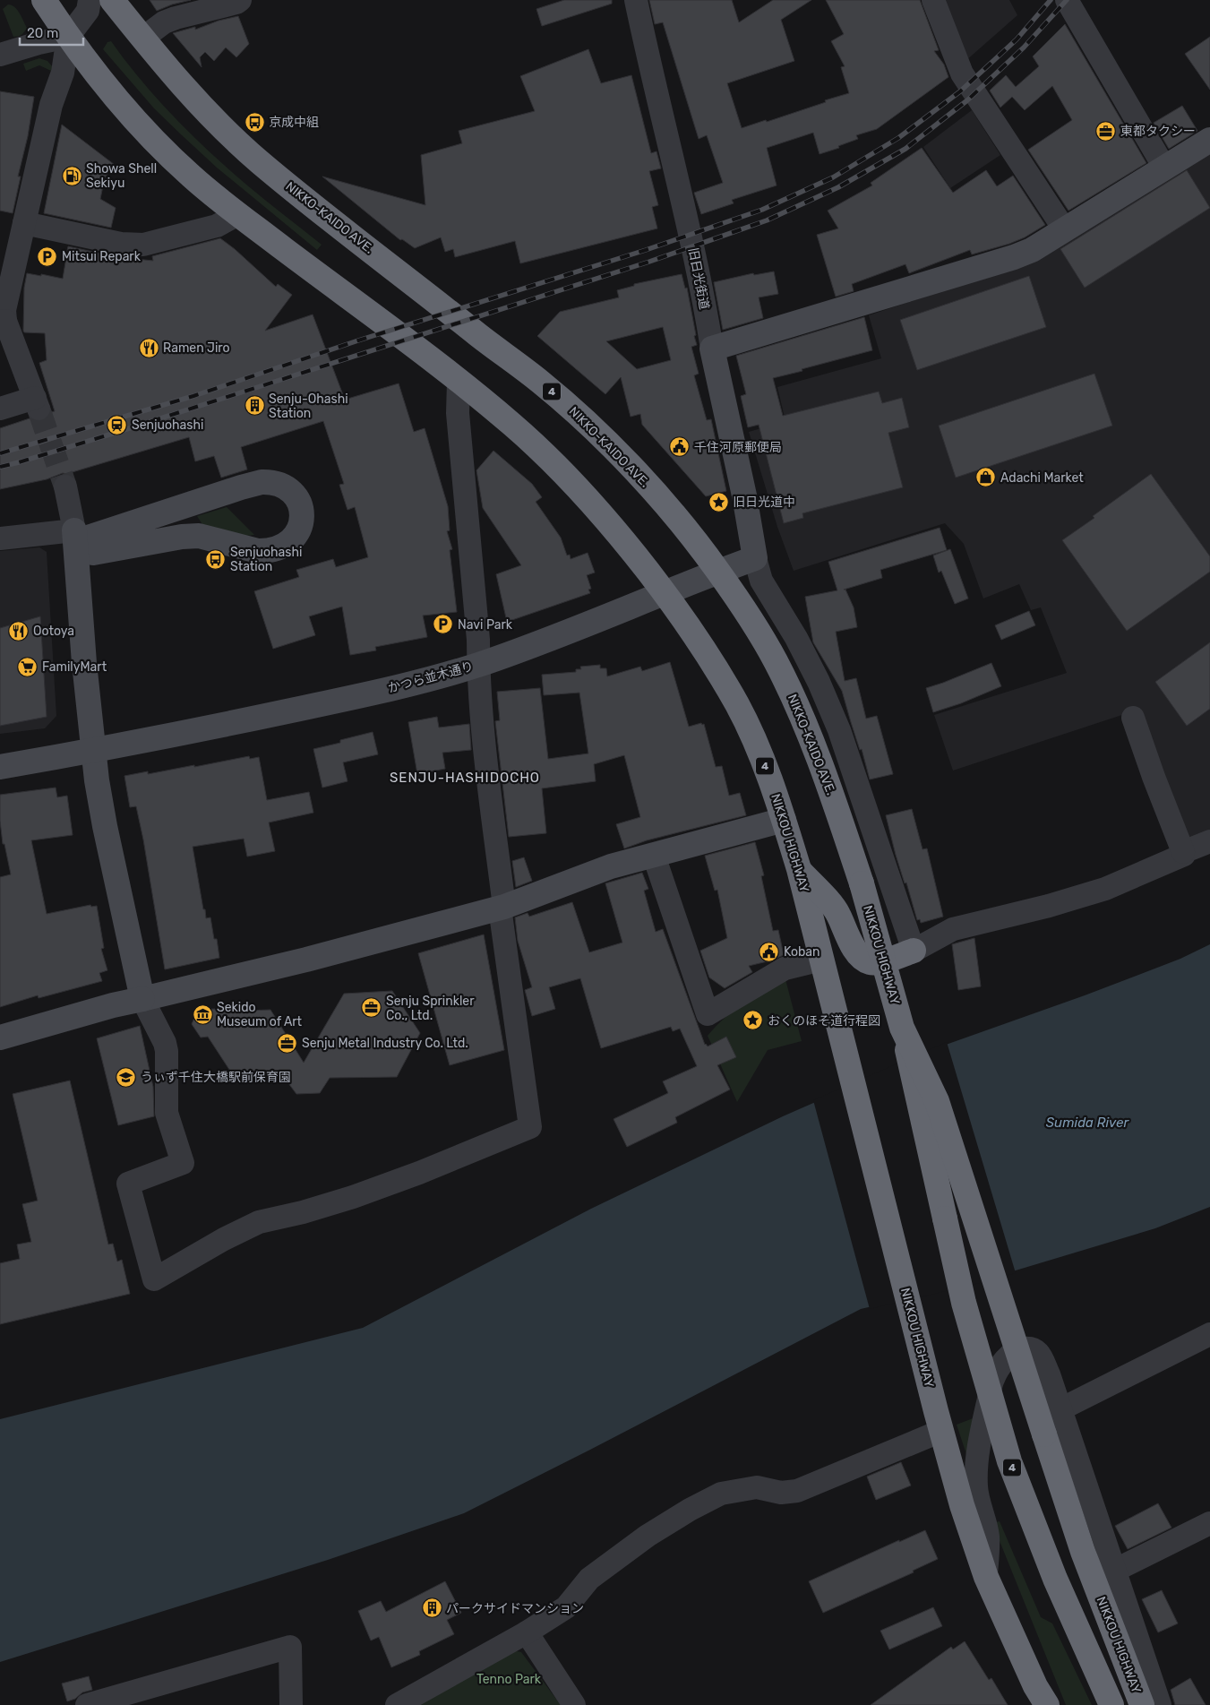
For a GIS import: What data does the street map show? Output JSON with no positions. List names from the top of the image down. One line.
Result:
{"streets":{"highway":["NIKKO-KAIDO AVE.","4","NIKKOU HIGHWAY"],"street":["旧日光街道","かつら並木通り"]},"crossings":[["NIKKO-KAIDO AVE.","かつら並木通り"],["NIKKO-KAIDO AVE.","NIKKOU HIGHWAY"],["旧日光街道","かつら並木通り"],["4","かつら並木通り"],["4","NIKKOU HIGHWAY"],["かつら並木通り","NIKKOU HIGHWAY"]],"districts":["SENJU-HASHIDOCHO"],"water":["Sumida River"],"parks":["Tenno Park"],"places":{"bus stop":["京成中組","Senjuohashi Station"],"office":["東都タクシー","Senju Sprinkler Co., Ltd.","Senju Metal Industry Co. Ltd."],"fuel station":["Showa Shell Sekiyu"],"parking":["Mitsui Repark","Navi Park"],"restaurant":["Ramen Jiro","Ootoya"],"building":["Senju-Ohashi Station","パークサイドマンション"],"station":["Senjuohashi"],"public building":["千住河原郵便局","Koban"],"shop":["Adachi Market"],"place":["旧日光道中","おくのほそ道行程図"],"supermarket":["FamilyMart"],"museum":["Sekido Museum of Art"],"school or university":["うぃず千住大橋駅前保育園"]},"scale_bar":"20 m"}
